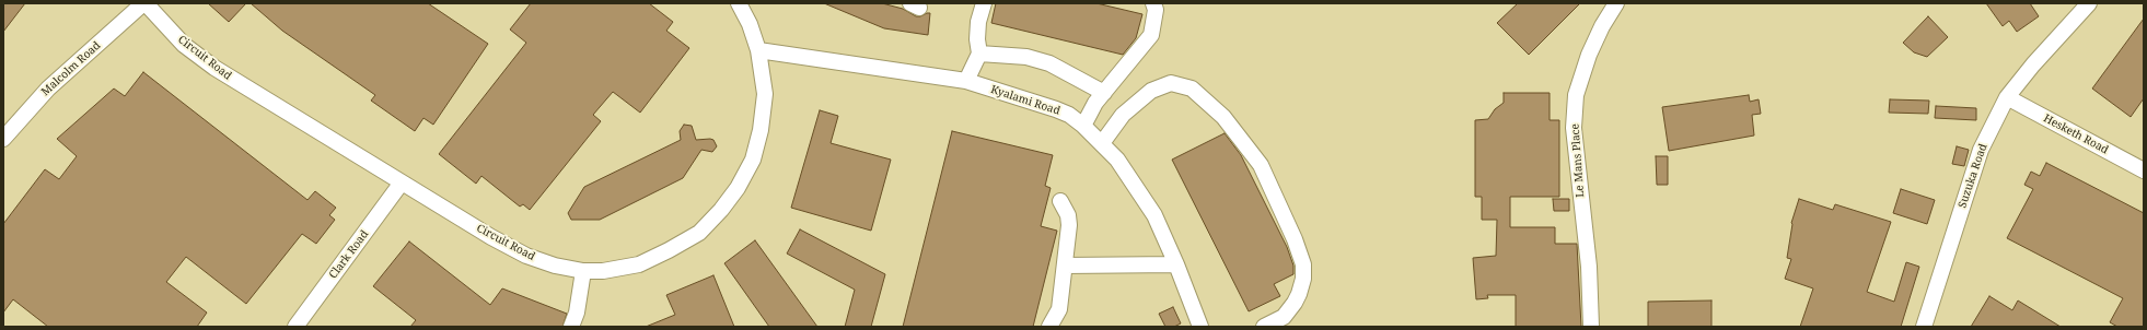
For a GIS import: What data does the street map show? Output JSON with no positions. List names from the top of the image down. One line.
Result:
{"streets":{"lane":["Circuit Road","Malcolm Road","Kyalami Road","Hesketh Road","Le Mans Place","Suzuka Road","Clark Road"]},"crossings":[["Circuit Road","Malcolm Road"],["Circuit Road","Kyalami Road"],["Circuit Road","Clark Road"],["Hesketh Road","Suzuka Road"]]}
